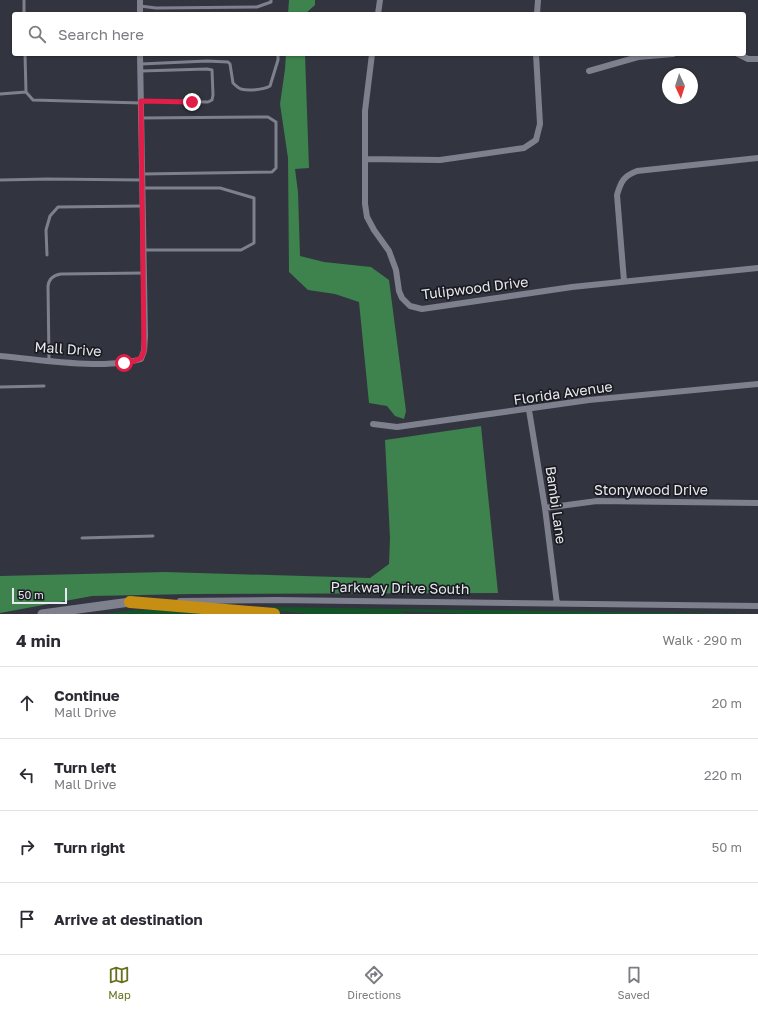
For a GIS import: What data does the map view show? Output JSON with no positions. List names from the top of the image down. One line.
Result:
{"streets":{"street":["Tulipwood Drive","Mall Drive","Florida Avenue","Stonywood Drive","Bambi Lane","Parkway Drive South"]},"crossings":[["Florida Avenue","Bambi Lane"],["Stonywood Drive","Bambi Lane"],["Bambi Lane","Parkway Drive South"]],"scale_bar":"50 m","north":"bottom","page":{"search":"Search here","scale":"50 m","heading":["4 min","Walk · 290 m"],"list":[["Continue","Mall Drive","20 m"],["Turn left","Mall Drive","220 m"],["Turn right","50 m"],"Arrive at destination"],"nav":["Map","Directions","Saved"]}}
